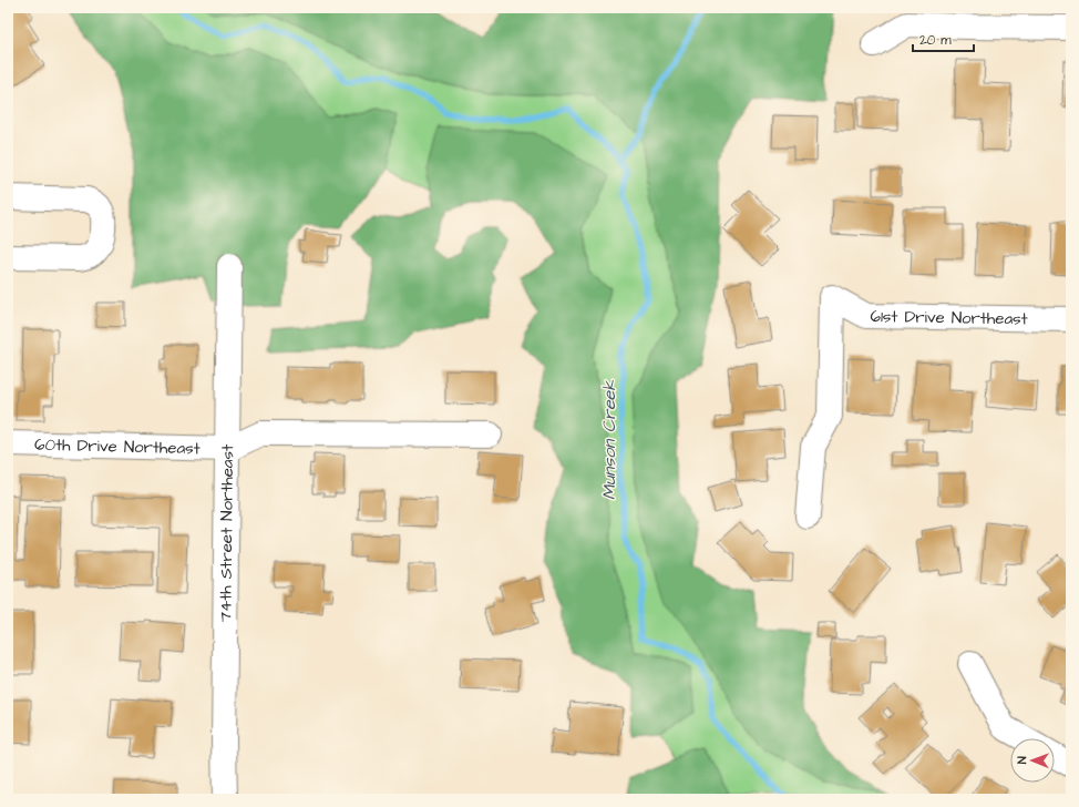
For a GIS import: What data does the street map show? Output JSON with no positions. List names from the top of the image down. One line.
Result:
{"streets":{"street":["61st Drive Northeast","60th Drive Northeast","74th Street Northeast"]},"crossings":[["60th Drive Northeast","74th Street Northeast"]],"water":["Munson Creek"],"scale_bar":"20 m","north":"left"}
